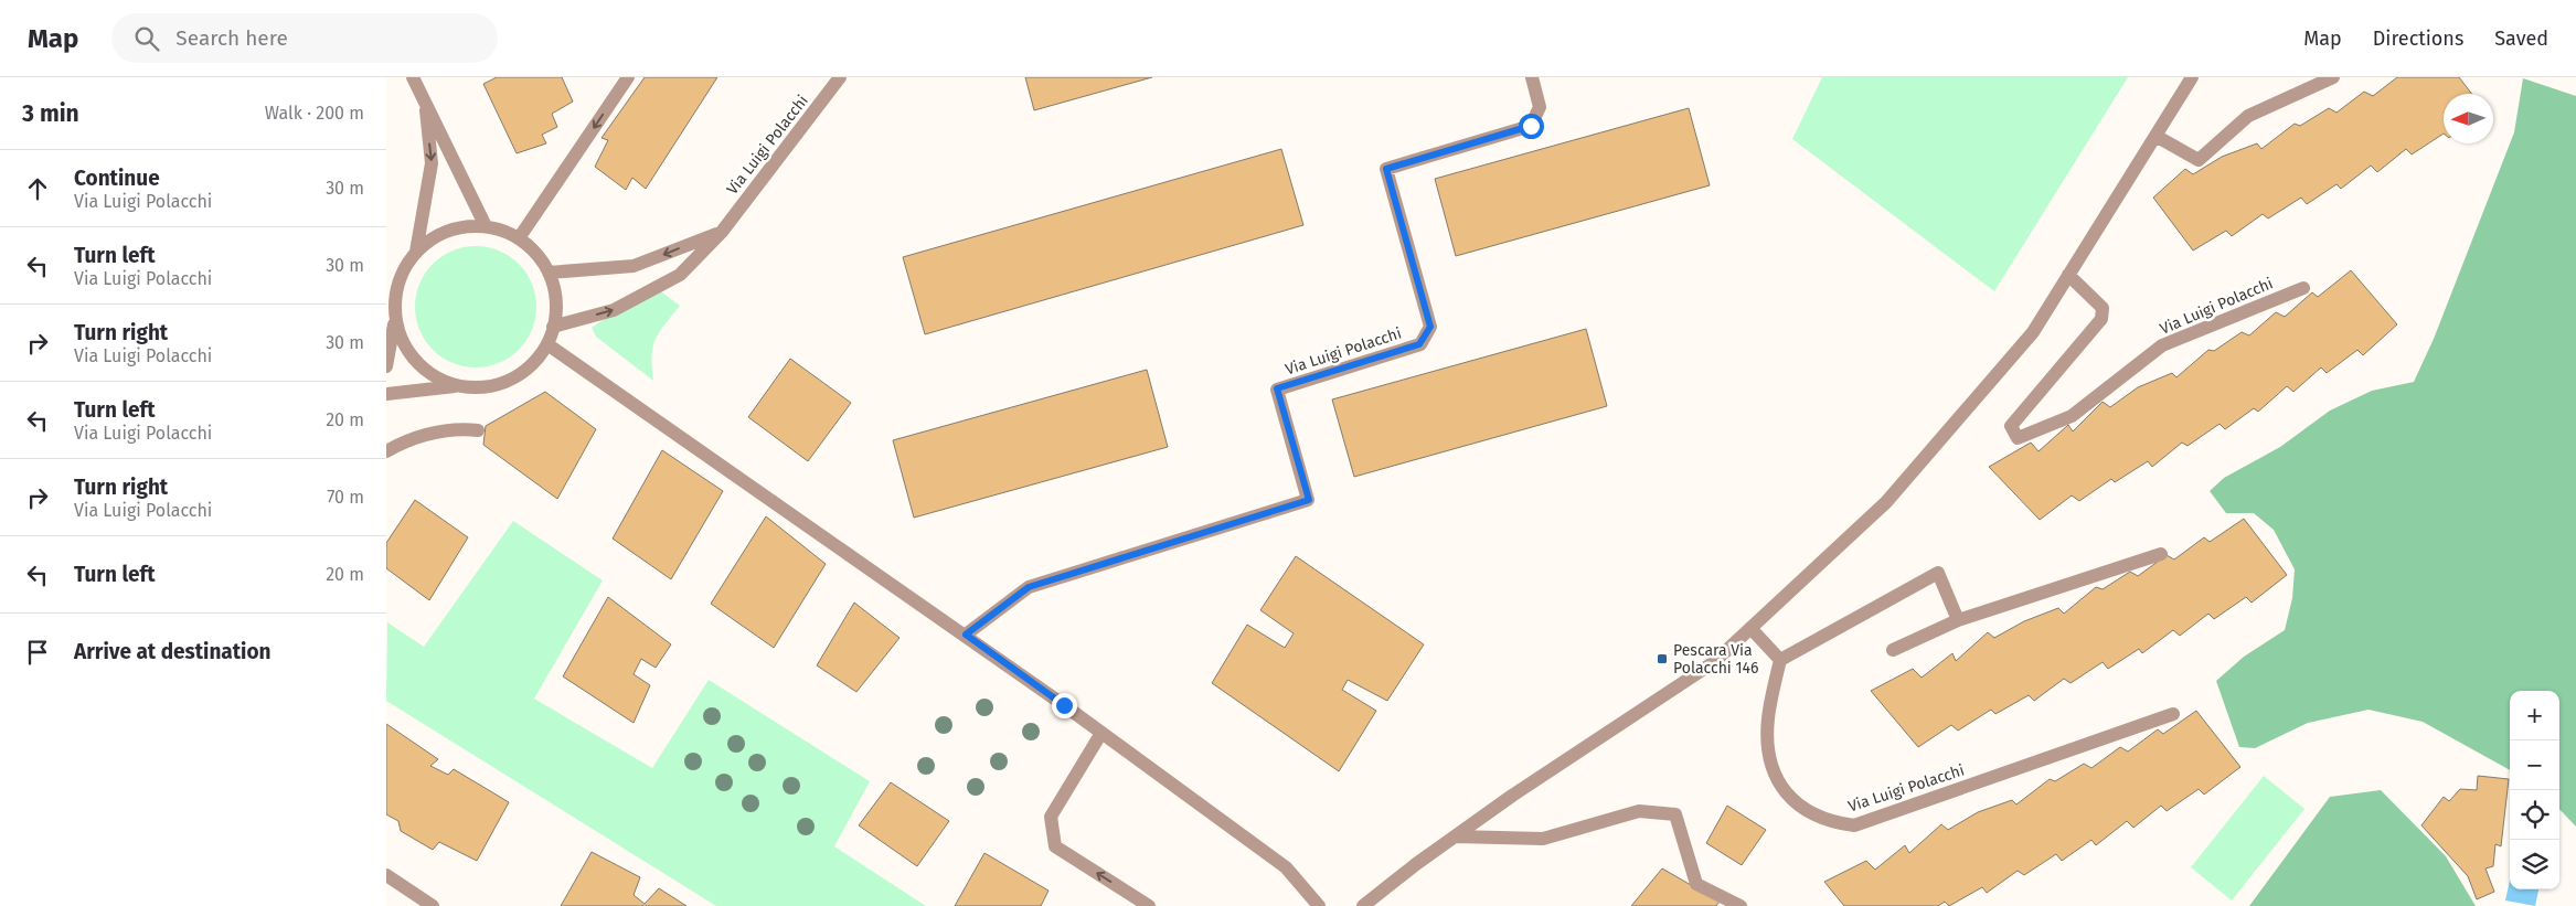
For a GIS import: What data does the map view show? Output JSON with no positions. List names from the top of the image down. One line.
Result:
{"streets":{"street":["Via Luigi Polacchi"]},"places":{"transit":["Pescara Via Polacchi 146"]},"north":"left","page":{"header":"Map","search":"Search here","nav":["Map","Directions","Saved"],"heading":["3 min","Walk · 200 m"],"list":[["Continue","Via Luigi Polacchi","30 m"],["Turn left","Via Luigi Polacchi","30 m"],["Turn right","Via Luigi Polacchi","30 m"],["Turn left","Via Luigi Polacchi","20 m"],["Turn right","Via Luigi Polacchi","70 m"],["Turn left","20 m"],"Arrive at destination"],"map_buttons":["+","−"]}}
